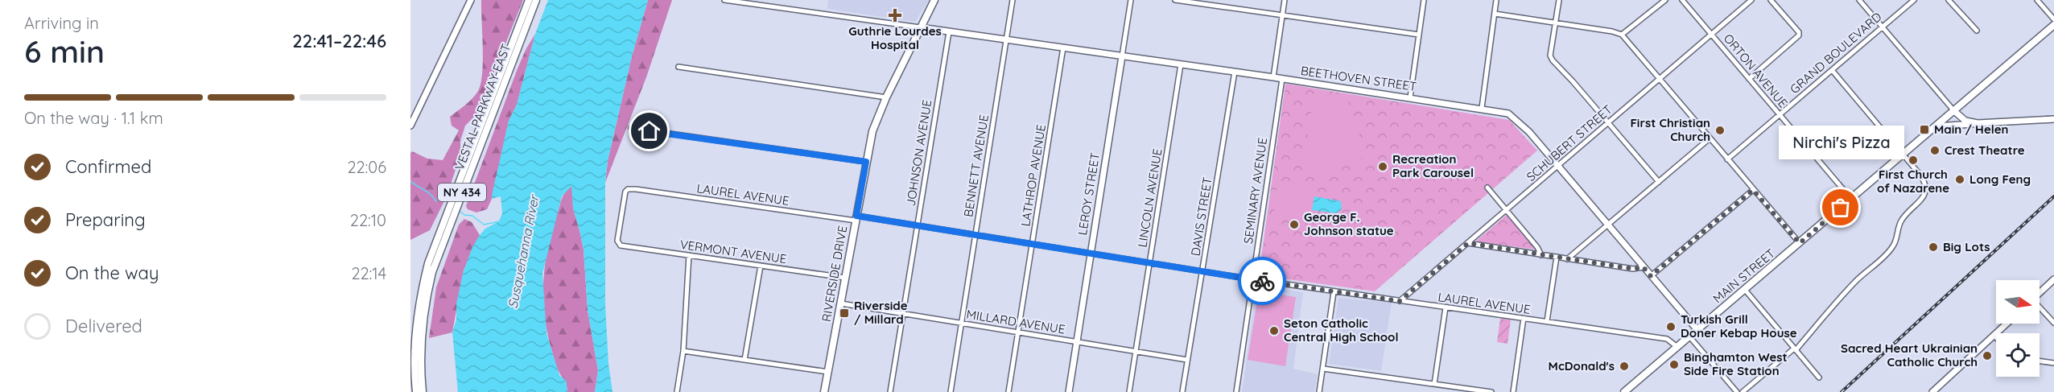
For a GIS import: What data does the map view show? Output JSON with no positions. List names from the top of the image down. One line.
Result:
{"streets":{"main road":["VESTAL PARKWAY EAST","NY 434","RIVERSIDE DRIVE","MAIN STREET"],"street":["GRAND BOULEVARD","ORTON AVENUE","BEETHOVEN STREET","SCHUBERT STREET","JOHNSON AVENUE","BENNETT AVENUE","LATHROP AVENUE","SEMINARY AVENUE","LEROY STREET","LAUREL AVENUE","LINCOLN AVENUE","DAVIS STREET","VERMONT AVENUE","MILLARD AVENUE"]},"crossings":[["GRAND BOULEVARD","ORTON AVENUE"],["ORTON AVENUE","SCHUBERT STREET"],["ORTON AVENUE","MAIN STREET"],["BEETHOVEN STREET","SCHUBERT STREET"],["BEETHOVEN STREET","JOHNSON AVENUE"],["BEETHOVEN STREET","BENNETT AVENUE"],["BEETHOVEN STREET","LATHROP AVENUE"],["BEETHOVEN STREET","SEMINARY AVENUE"],["BEETHOVEN STREET","LEROY STREET"],["BEETHOVEN STREET","LINCOLN AVENUE"],["BEETHOVEN STREET","DAVIS STREET"],["BEETHOVEN STREET","RIVERSIDE DRIVE"],["BEETHOVEN STREET","MAIN STREET"],["SCHUBERT STREET","LAUREL AVENUE"],["JOHNSON AVENUE","LAUREL AVENUE"],["JOHNSON AVENUE","MILLARD AVENUE"],["BENNETT AVENUE","LAUREL AVENUE"],["BENNETT AVENUE","MILLARD AVENUE"],["LATHROP AVENUE","LAUREL AVENUE"],["LATHROP AVENUE","MILLARD AVENUE"],["SEMINARY AVENUE","LAUREL AVENUE"],["LEROY STREET","LAUREL AVENUE"],["LEROY STREET","MILLARD AVENUE"],["LAUREL AVENUE","LINCOLN AVENUE"],["LAUREL AVENUE","DAVIS STREET"],["LAUREL AVENUE","VERMONT AVENUE"],["LAUREL AVENUE","RIVERSIDE DRIVE"],["LAUREL AVENUE","MAIN STREET"],["LINCOLN AVENUE","MILLARD AVENUE"],["DAVIS STREET","MILLARD AVENUE"],["VERMONT AVENUE","RIVERSIDE DRIVE"],["RIVERSIDE DRIVE","MILLARD AVENUE"]],"water":["Susquehanna River"],"places":{"health":["Guthrie Lourdes Hospital"],"transit":["Main / Helen","Riverside / Millard"],"other":["First Christian Church","Crest Theatre","First Church of Nazarene","Recreation Park Carousel","Long Feng","Nirchi's Pizza","George F. Johnson statue","Big Lots","Turkish Grill Doner Kebap House","Seton Catholic Central High School","Sacred Heart Ukrainian Catholic Church","Binghamton West Side Fire Station","McDonald's"]},"north":"right","page":{"heading":["6 min","Arriving in","22:41–22:46"],"bar":"On the way · 1.1 km","bubble":"Nirchi's Pizza","list":[["Confirmed","22:06"],["Preparing","22:10"],["On the way","22:14"],"Delivered"]}}
